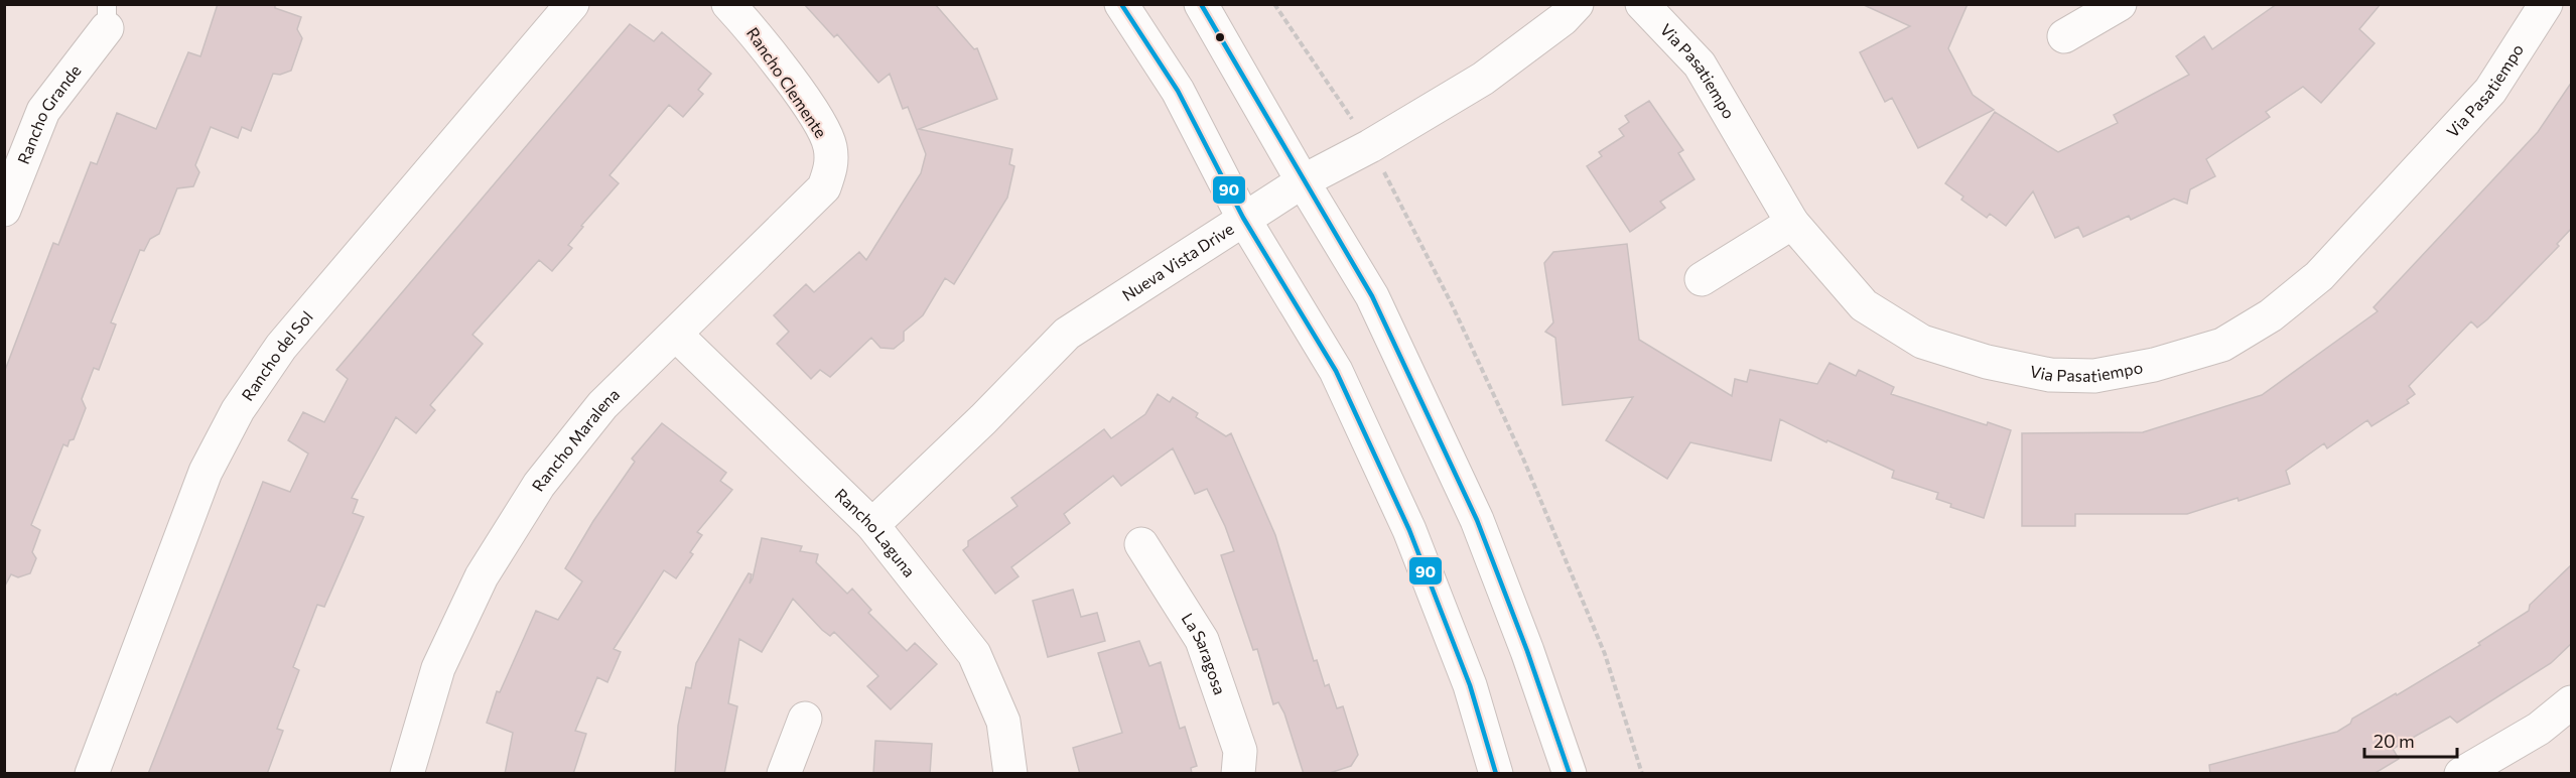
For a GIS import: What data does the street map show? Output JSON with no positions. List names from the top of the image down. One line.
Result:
{"streets":{"street":["Via Pasatiempo","Rancho Clemente","Rancho Grande","Nueva Vista Drive","Rancho del Sol","Rancho Maralena","Rancho Laguna","La Saragosa"]},"crossings":[["Rancho Clemente","Rancho Maralena"],["Nueva Vista Drive","Rancho Laguna"],["Rancho Maralena","Rancho Laguna"]],"lines":["transit line 90"],"scale_bar":"20 m"}
